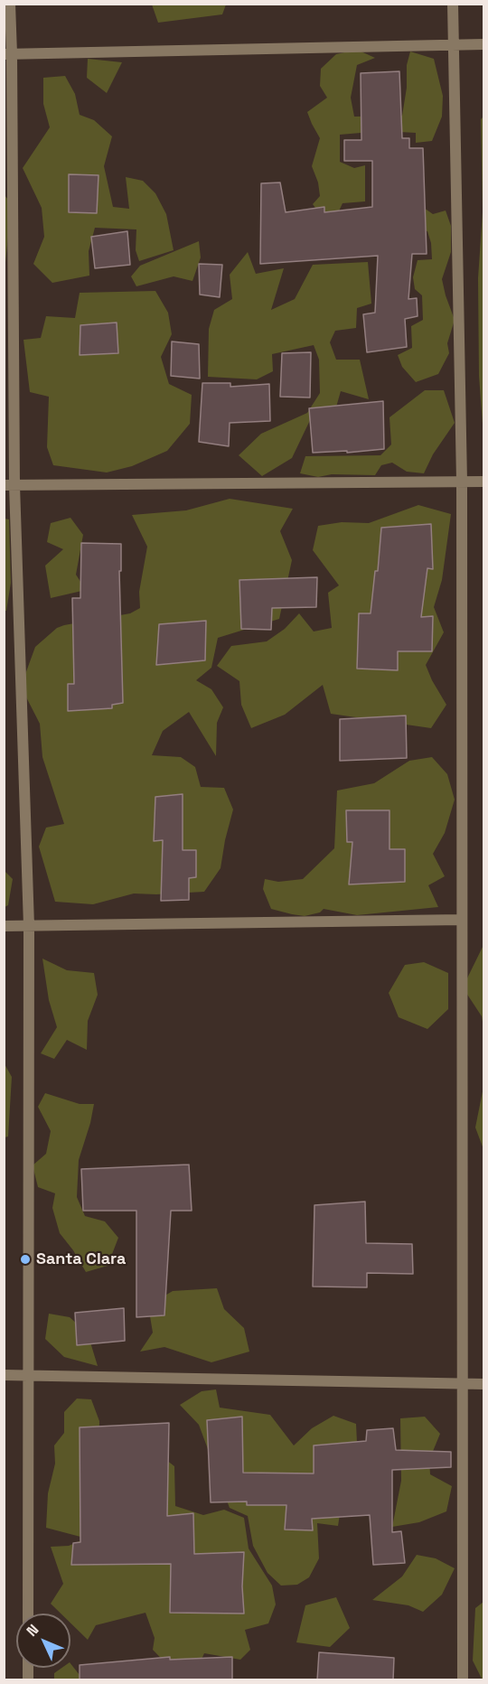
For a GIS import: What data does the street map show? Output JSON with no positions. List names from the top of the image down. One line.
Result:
{"places":["Santa Clara"],"north":"top left"}
